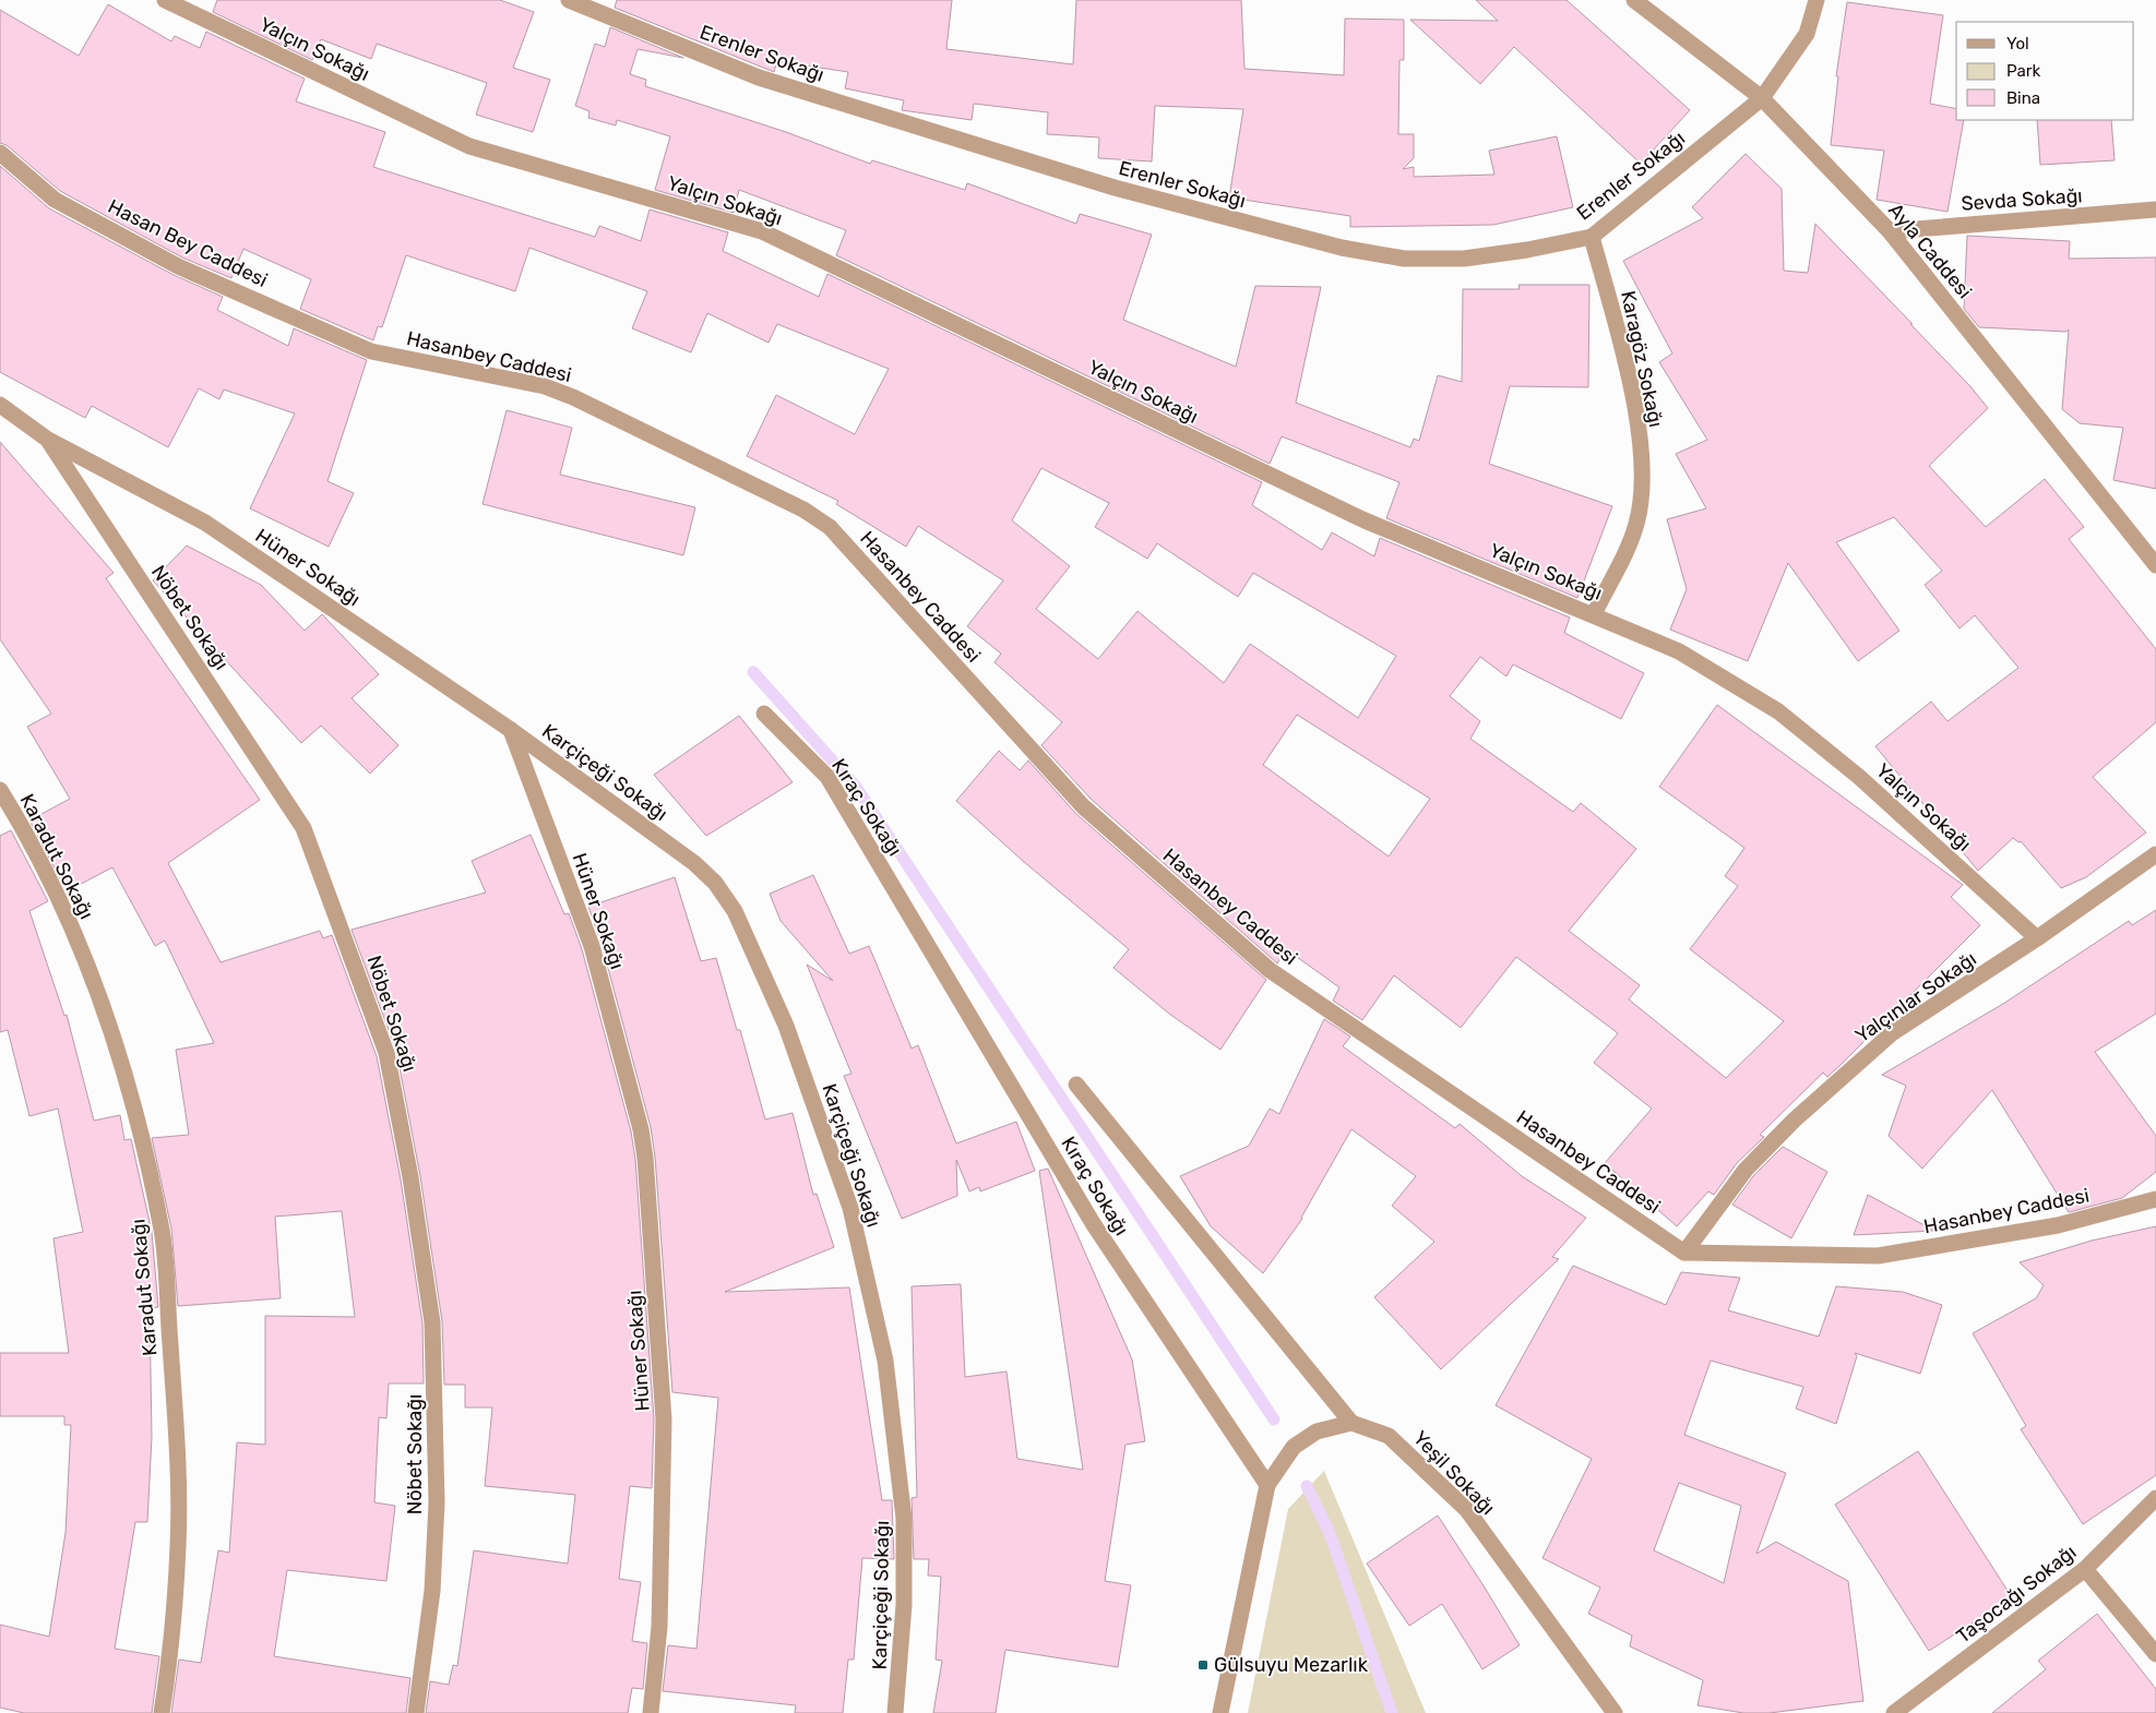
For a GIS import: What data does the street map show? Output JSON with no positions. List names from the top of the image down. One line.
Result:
{"streets":{"street":["Yalçın Sokağı","Erenler Sokağı","Sevda Sokağı","Hasan Bey Caddesi","Ayla Caddesi","Hasanbey Caddesi","Karagöz Sokağı","Hüner Sokağı","Nöbet Sokağı","Karçiçeği Sokağı","Kıraç Sokağı","Karadut Sokağı","Yalçınlar Sokağı","Yeşil Sokağı","Taşocağı Sokağı"]},"crossings":[["Yalçın Sokağı","Karagöz Sokağı"],["Yalçın Sokağı","Yalçınlar Sokağı"],["Erenler Sokağı","Ayla Caddesi"],["Erenler Sokağı","Karagöz Sokağı"],["Sevda Sokağı","Ayla Caddesi"],["Hasan Bey Caddesi","Hasanbey Caddesi"],["Hasanbey Caddesi","Yalçınlar Sokağı"],["Hüner Sokağı","Nöbet Sokağı"],["Hüner Sokağı","Karçiçeği Sokağı"]],"places":{"transit":["Gülsuyu Mezarlık"]},"legend":["Yol","Park","Bina"]}
